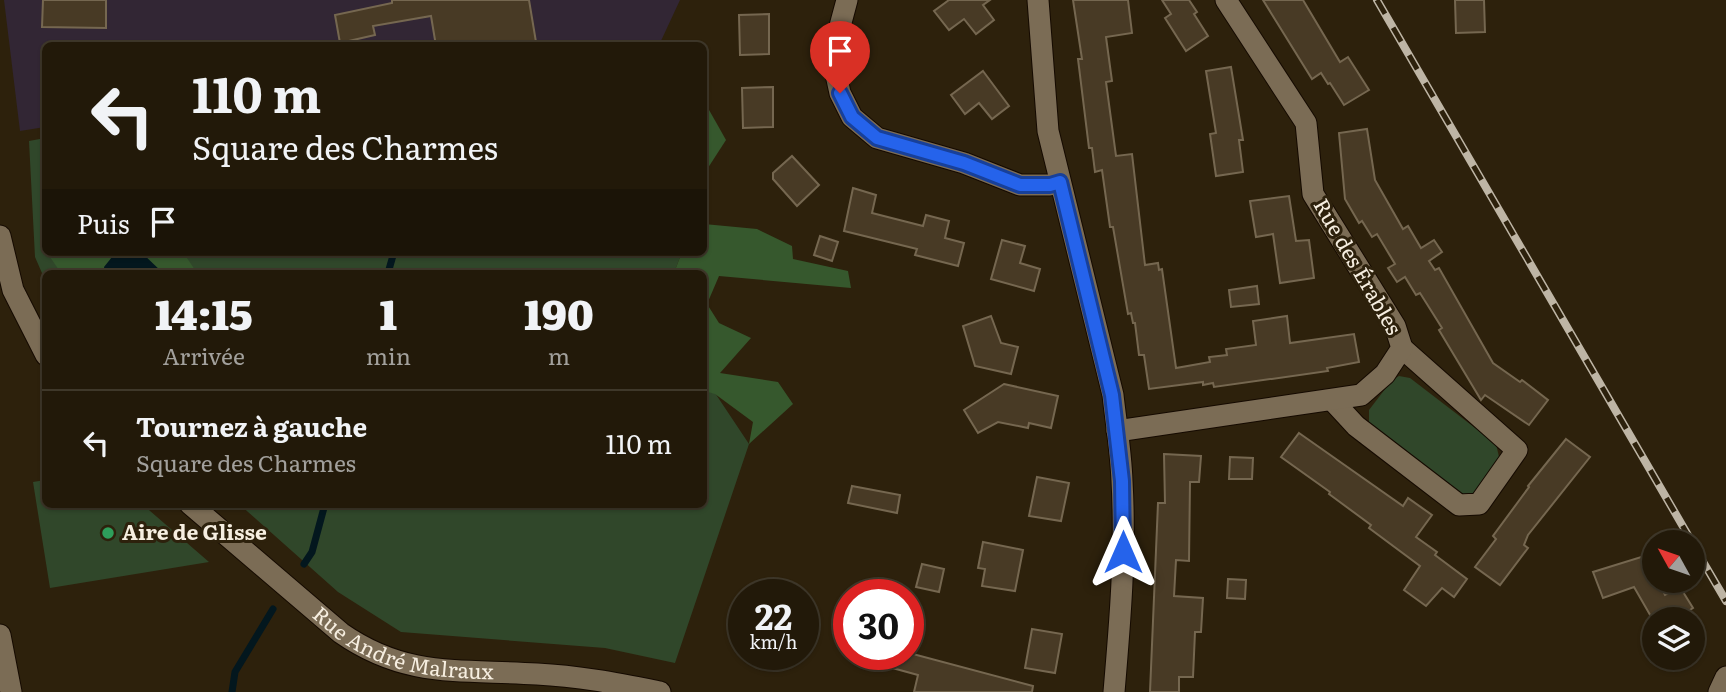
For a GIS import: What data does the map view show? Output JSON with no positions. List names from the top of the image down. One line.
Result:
{"streets":{"street":["Rue des Érables","Rue André Malraux"]},"places":["Aire de Glisse"],"north":"top left","page":{"turn":["110 m","Square des Charmes"],"then":"Puis","eta":["14:15","Arrivée","1","min","190","m"],"list":[{"name":"Tournez à gauche","note":"Square des Charmes","value":"110 m"}],"speed":"22 km/h","limit":"30"}}
